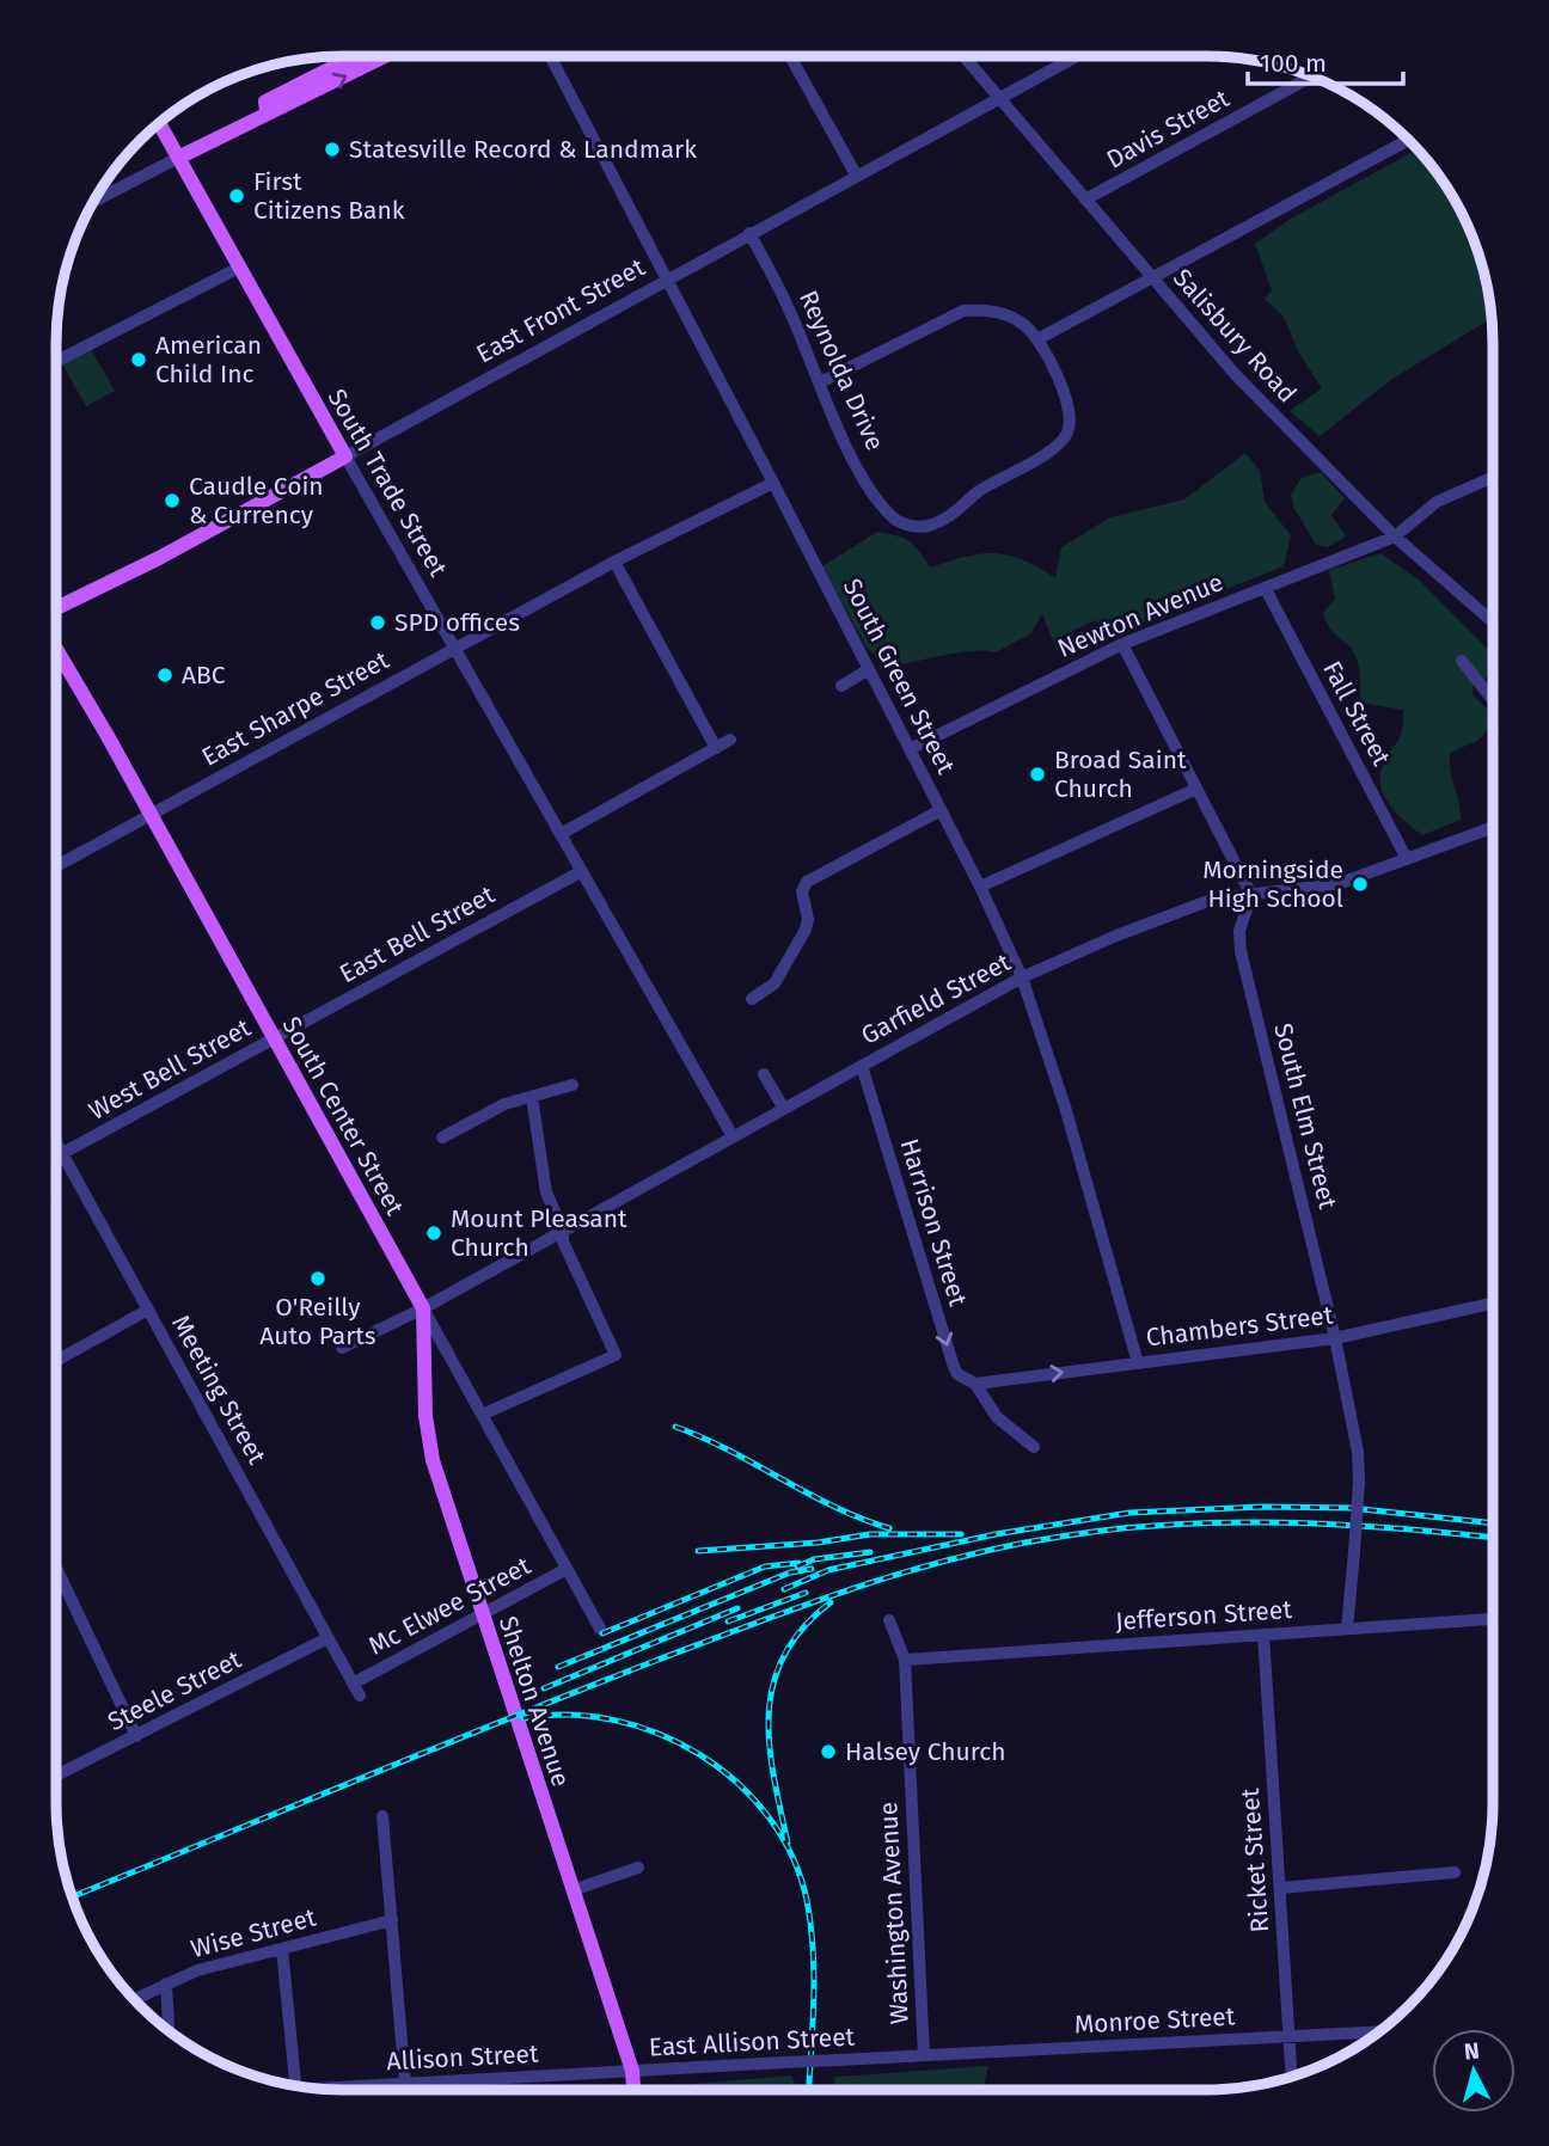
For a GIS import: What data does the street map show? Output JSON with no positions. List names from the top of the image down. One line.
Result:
{"streets":{"main road":["East Front Street","South Trade Street","South Center Street","Shelton Avenue"],"street":["Davis Street","Salisbury Road","Reynolda Drive","Newton Avenue","South Green Street","East Sharpe Street","Fall Street","East Bell Street","Garfield Street","West Bell Street","South Elm Street","Harrison Street","Chambers Street","Meeting Street","Mc Elwee Street","Jefferson Street","Steele Street","Ricket Street","Washington Avenue","Wise Street","Monroe Street","East Allison Street","Allison Street"]},"crossings":[["Davis Street","Salisbury Road"],["East Front Street","Salisbury Road"],["East Front Street","Reynolda Drive"],["East Front Street","South Trade Street"],["East Front Street","South Green Street"],["Salisbury Road","Newton Avenue"],["South Trade Street","East Sharpe Street"],["South Trade Street","East Bell Street"],["South Trade Street","Garfield Street"],["Newton Avenue","South Green Street"],["Newton Avenue","Fall Street"],["South Green Street","East Sharpe Street"],["South Green Street","Garfield Street"],["South Green Street","Chambers Street"],["East Sharpe Street","South Center Street"],["Fall Street","Garfield Street"],["East Bell Street","West Bell Street"],["East Bell Street","South Center Street"],["Garfield Street","South Center Street"],["Garfield Street","South Elm Street"],["Garfield Street","Harrison Street"],["Garfield Street","Shelton Avenue"],["West Bell Street","South Center Street"],["West Bell Street","Meeting Street"],["South Center Street","Mc Elwee Street"],["South Center Street","Shelton Avenue"],["South Elm Street","Chambers Street"],["South Elm Street","Jefferson Street"],["Harrison Street","Chambers Street"],["Meeting Street","Mc Elwee Street"],["Meeting Street","Steele Street"],["Mc Elwee Street","Shelton Avenue"],["Jefferson Street","Ricket Street"],["Jefferson Street","Washington Avenue"],["Shelton Avenue","East Allison Street"],["Shelton Avenue","Allison Street"],["Ricket Street","Monroe Street"],["Washington Avenue","Monroe Street"],["Washington Avenue","East Allison Street"],["Monroe Street","East Allison Street"],["East Allison Street","Allison Street"]],"one_way":["Harrison Street"],"places":["Statesville Record & Landmark","First Citizens Bank","American Child Inc","Caudle Coin & Currency","SPD offices","ABC","Broad Saint Church","Morningside High School","Mount Pleasant Church","O'Reilly Auto Parts","Halsey Church"],"scale_bar":"100 m","north":"top"}
